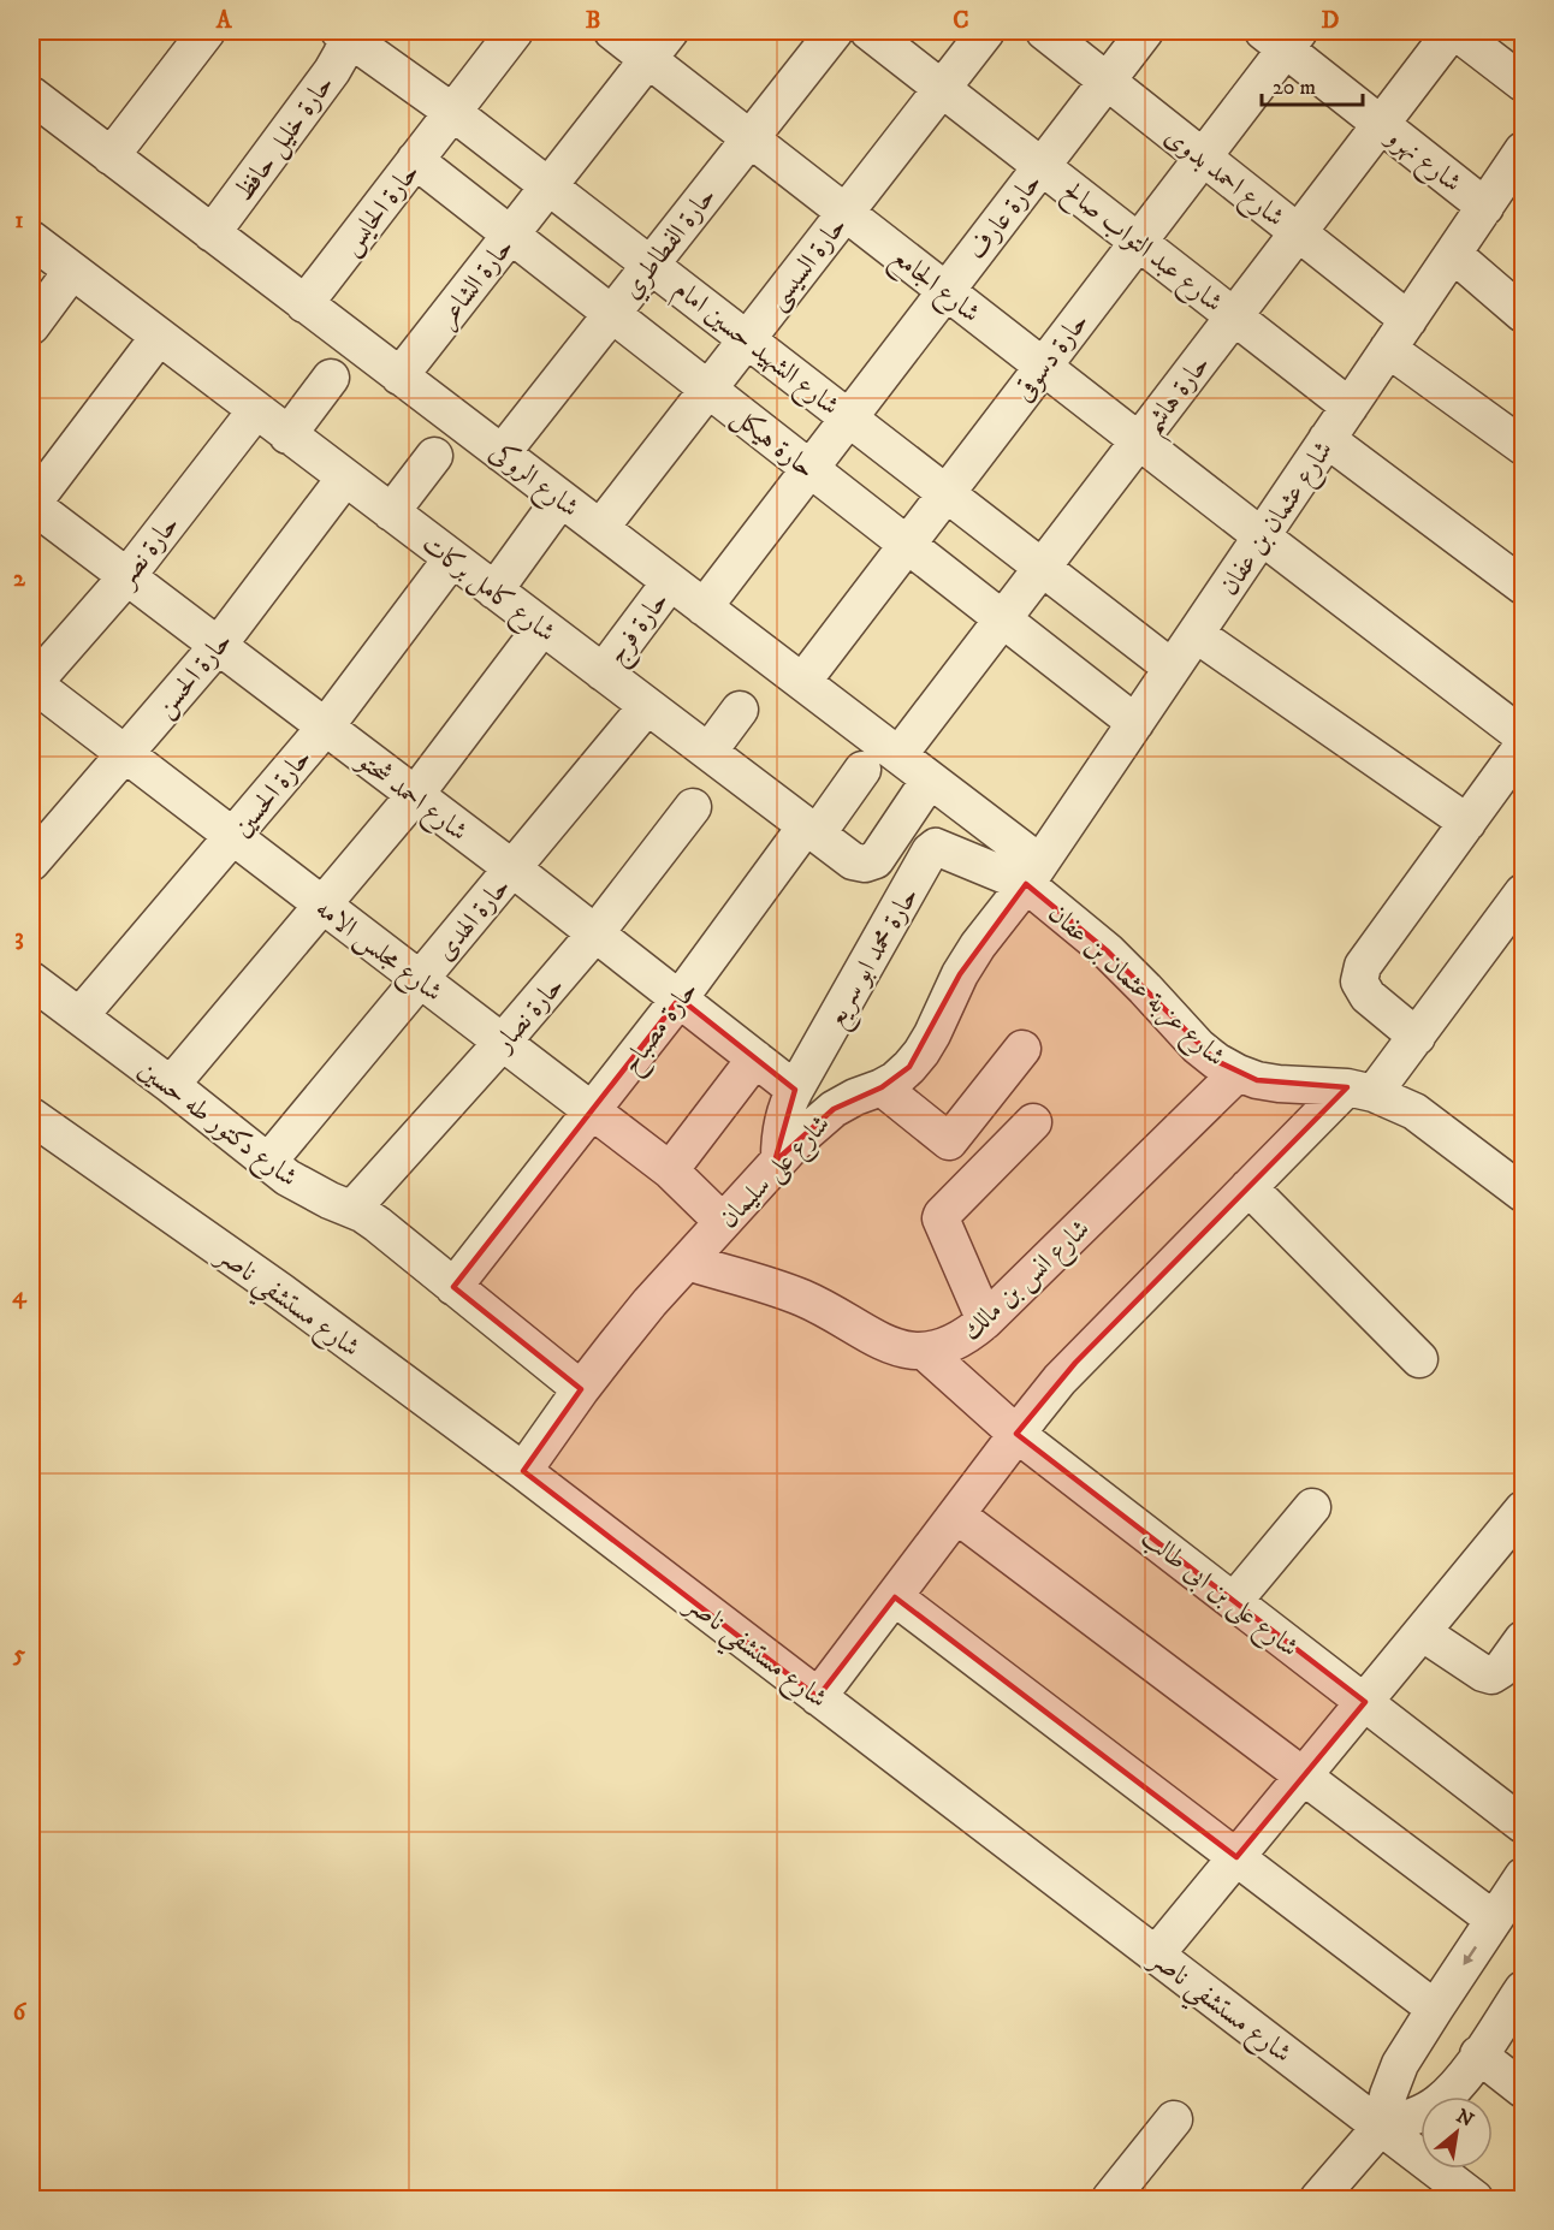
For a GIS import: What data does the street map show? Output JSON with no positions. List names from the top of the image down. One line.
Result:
{"streets":{"street":["حارة خليل حافظ","شارع نهرو","شارع احمد بدوى","حارة الحايس","حارة عارف","حارة الفطاطري","شارع عبد التواب صالح","حارة السيسى","حارة الشاعر","شارع الجامع","شارع الشهيد حسين امام","حارة دسوقى","حارة هاشم","حارة هيكل","شارع الروكى","شارع عثمان بن عفان","حارة نصر","شارع كامل بركات","حارة فرج","حارة الحسن","حارة الحسين","شارع احمد شحتو","حارة الهدى","شارع مجلس الامه","حارة محمد ابو سريع","شارع عزبة عثمان بن عفان","حارة نصار","حارة مصباح","شارع دكتور طه حسين","شارع على سليمان","شارع انس بن مالك","شارع مستشفي ناصر","شارع على بن ابى طالب"]},"crossings":[["حارة خليل حافظ","شارع الشهيد حسين امام"],["حارة خليل حافظ","شارع الروكى"],["شارع نهرو","حارة دسوقى"],["شارع نهرو","حارة هاشم"],["شارع نهرو","شارع عثمان بن عفان"],["شارع احمد بدوى","حارة عارف"],["شارع احمد بدوى","حارة دسوقى"],["شارع احمد بدوى","حارة هاشم"],["شارع احمد بدوى","شارع عثمان بن عفان"],["حارة الحايس","شارع الشهيد حسين امام"],["حارة الحايس","حارة هيكل"],["حارة الحايس","شارع الروكى"],["حارة عارف","شارع عبد التواب صالح"],["حارة عارف","شارع الجامع"],["حارة عارف","شارع الشهيد حسين امام"],["حارة عارف","حارة هيكل"],["حارة عارف","شارع الروكى"],["حارة الفطاطري","شارع الجامع"],["حارة الفطاطري","شارع الشهيد حسين امام"],["حارة الفطاطري","حارة هيكل"],["حارة الفطاطري","شارع الروكى"],["شارع عبد التواب صالح","حارة السيسى"],["شارع عبد التواب صالح","حارة دسوقى"],["شارع عبد التواب صالح","حارة هاشم"],["شارع عبد التواب صالح","شارع عثمان بن عفان"],["حارة السيسى","شارع الجامع"],["حارة السيسى","شارع الشهيد حسين امام"],["حارة السيسى","حارة هيكل"],["حارة السيسى","شارع الروكى"],["حارة الشاعر","شارع الجامع"],["حارة الشاعر","شارع الشهيد حسين امام"],["حارة الشاعر","حارة هيكل"],["حارة الشاعر","شارع الروكى"],["شارع الجامع","حارة دسوقى"],["شارع الجامع","حارة هاشم"],["شارع الجامع","شارع عثمان بن عفان"],["شارع الشهيد حسين امام","حارة دسوقى"],["شارع الشهيد حسين امام","حارة هاشم"],["شارع الشهيد حسين امام","شارع عثمان بن عفان"],["حارة دسوقى","حارة هيكل"],["حارة دسوقى","شارع الروكى"],["حارة هاشم","حارة هيكل"],["حارة هاشم","شارع الروكى"],["حارة هيكل","شارع عثمان بن عفان"],["شارع الروكى","شارع عثمان بن عفان"],["شارع الروكى","شارع كامل بركات"],["شارع الروكى","حارة فرج"],["شارع الروكى","حارة محمد ابو سريع"],["شارع الروكى","شارع عزبة عثمان بن عفان"],["شارع الروكى","شارع على سليمان"],["شارع عثمان بن عفان","حارة محمد ابو سريع"],["شارع عثمان بن عفان","شارع عزبة عثمان بن عفان"],["شارع عثمان بن عفان","شارع على سليمان"],["حارة نصر","شارع كامل بركات"],["حارة نصر","شارع احمد شحتو"],["حارة نصر","شارع مجلس الامه"],["شارع كامل بركات","حارة فرج"],["شارع كامل بركات","حارة الحسن"],["شارع كامل بركات","حارة الحسين"],["شارع كامل بركات","حارة الهدى"],["شارع كامل بركات","حارة مصباح"],["حارة الحسن","شارع احمد شحتو"],["حارة الحسن","شارع مجلس الامه"],["حارة الحسين","شارع احمد شحتو"],["حارة الحسين","شارع مجلس الامه"],["حارة الحسين","شارع دكتور طه حسين"],["شارع احمد شحتو","حارة الهدى"],["شارع احمد شحتو","حارة محمد ابو سريع"],["شارع احمد شحتو","حارة نصار"],["شارع احمد شحتو","حارة مصباح"],["حارة الهدى","شارع مجلس الامه"],["حارة الهدى","شارع دكتور طه حسين"],["شارع مجلس الامه","حارة نصار"],["شارع مجلس الامه","حارة مصباح"],["شارع مجلس الامه","شارع على سليمان"],["حارة محمد ابو سريع","شارع عزبة عثمان بن عفان"],["حارة محمد ابو سريع","شارع على سليمان"],["شارع عزبة عثمان بن عفان","شارع على سليمان"],["شارع عزبة عثمان بن عفان","شارع انس بن مالك"],["حارة نصار","شارع دكتور طه حسين"],["حارة مصباح","شارع دكتور طه حسين"],["شارع دكتور طه حسين","شارع على سليمان"],["شارع على سليمان","شارع انس بن مالك"],["شارع على سليمان","شارع مستشفي ناصر"],["شارع انس بن مالك","شارع على بن ابى طالب"]],"scale_bar":"20 m","north":"top right","grid":{"columns":["A","B","C","D"],"rows":["1","2","3","4","5","6"]}}
